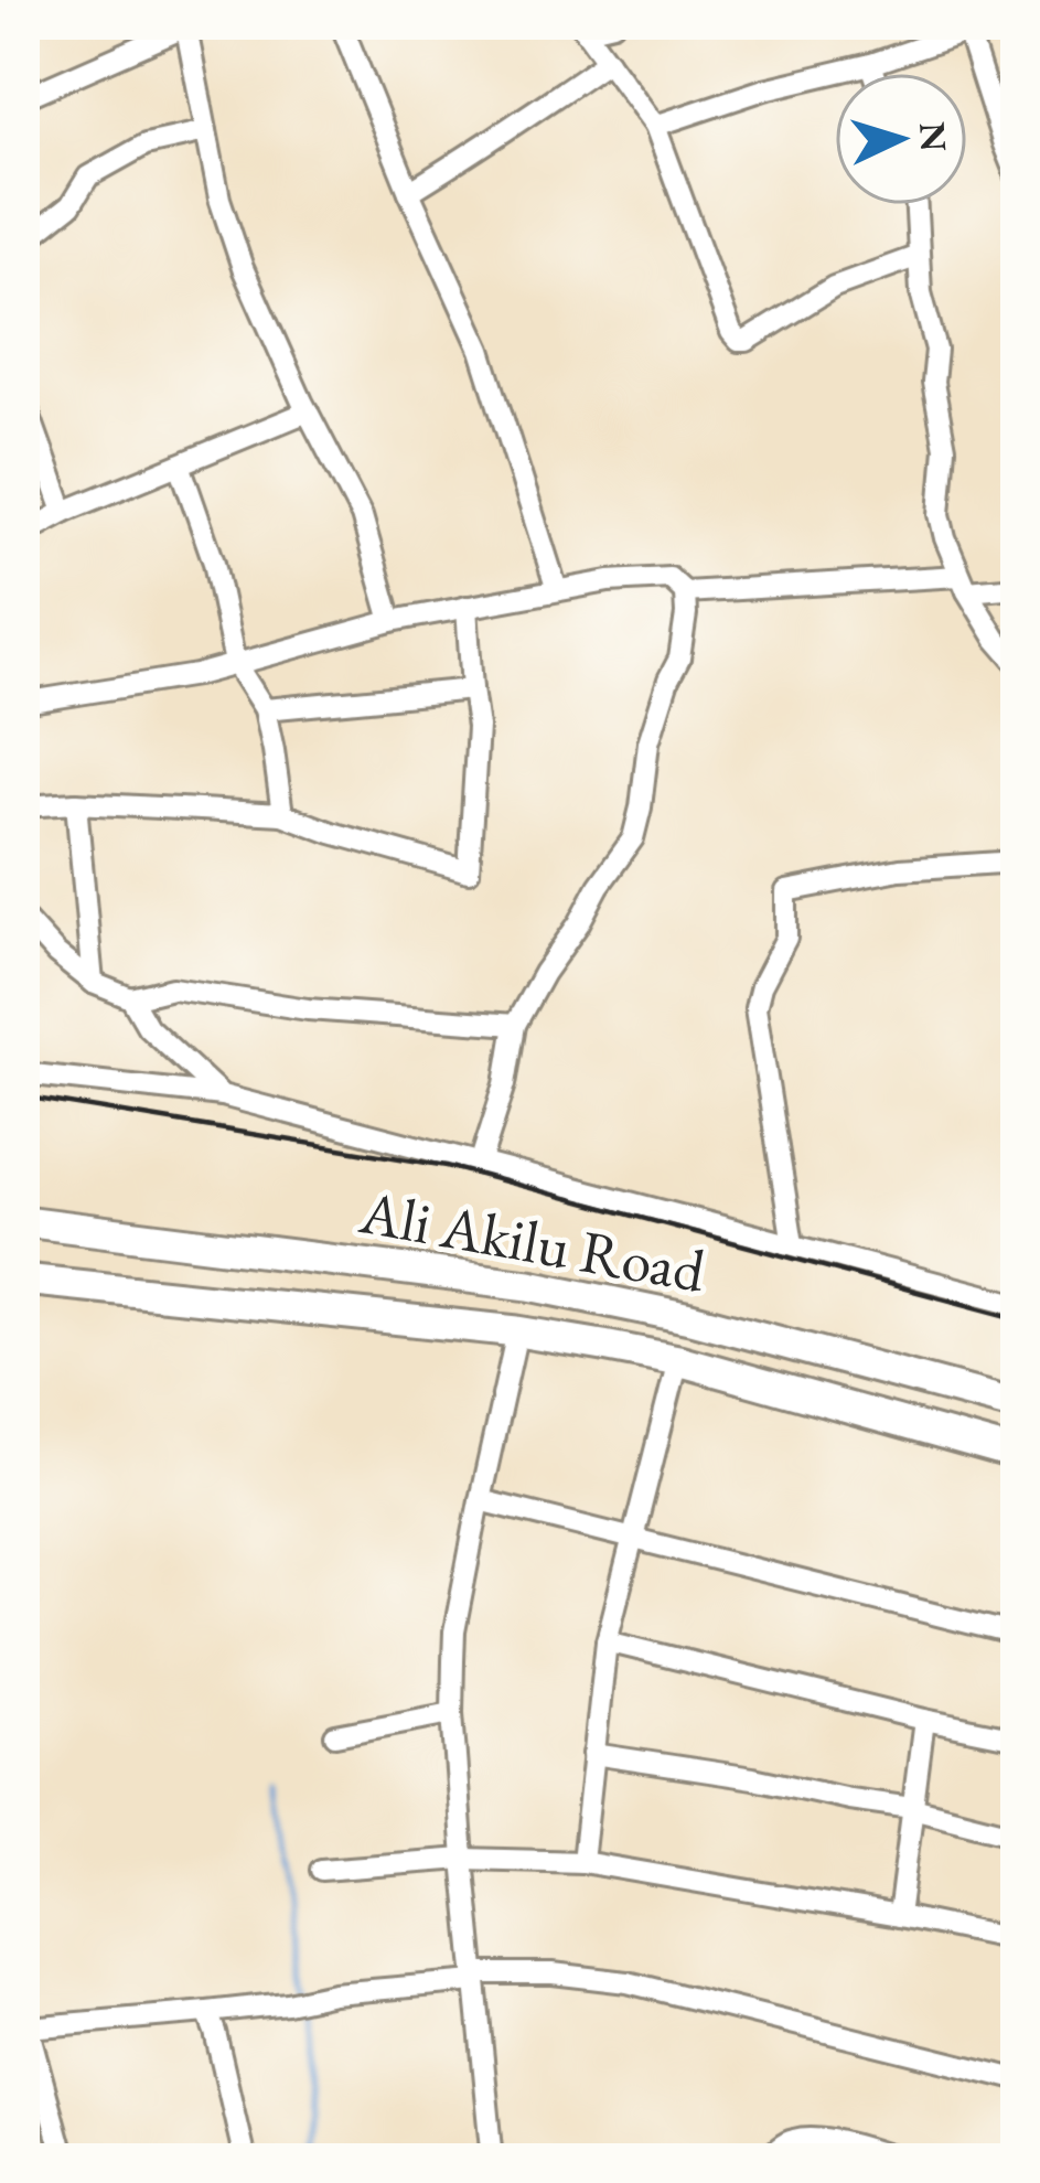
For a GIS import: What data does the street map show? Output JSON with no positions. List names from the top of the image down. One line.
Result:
{"streets":{"main road":["Ali Akilu Road"]},"north":"right"}
